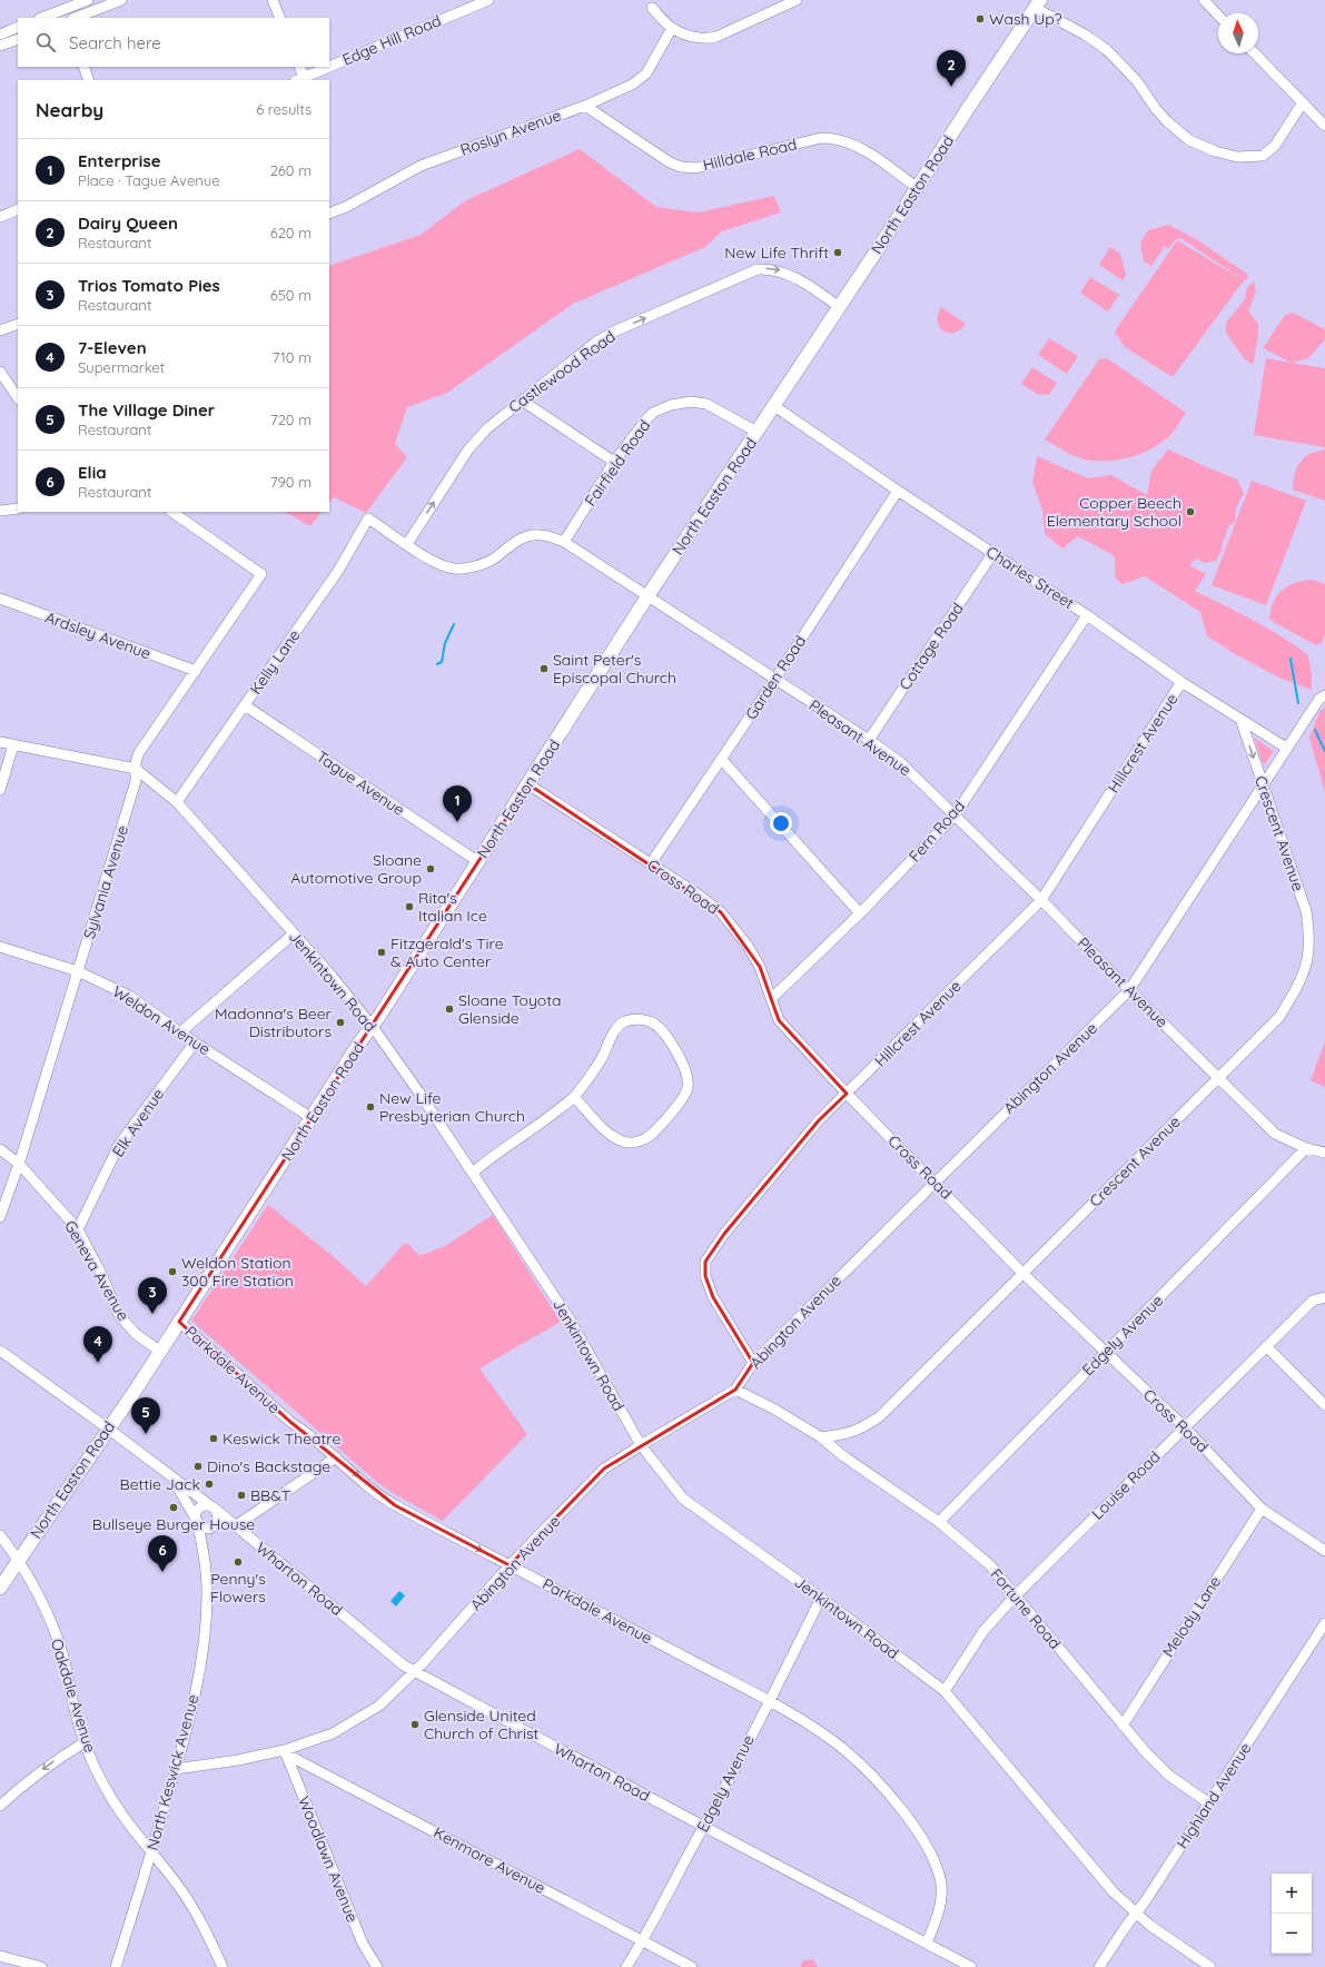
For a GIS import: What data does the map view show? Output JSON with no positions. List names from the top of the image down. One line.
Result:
{"streets":{"main road":["North Easton Road"],"street":["Edge Hill Road","Roslyn Avenue","Hilldale Road","Castlewood Road","Fairfield Road","Charles Street","Ardsley Avenue","Cottage Road","Kelly Lane","Garden Road","Pleasant Avenue","Hillcrest Avenue","Tague Avenue","Fern Road","Crescent Avenue","Sylvania Avenue","Cross Road","Jenkintown Road","Weldon Avenue","Abington Avenue","Elk Avenue","Geneva Avenue","Edgely Avenue","Parkdale Avenue","Louise Road","Wharton Road","Fortune Road","Melody Lane","Oakdale Avenue","North Keswick Avenue","Highland Avenue","Woodlawn Avenue","Kenmore Avenue"]},"crossings":[["Roslyn Avenue","Hilldale Road"],["Hilldale Road","North Easton Road"],["North Easton Road","Castlewood Road"],["North Easton Road","Fairfield Road"],["North Easton Road","Charles Street"],["North Easton Road","Pleasant Avenue"],["North Easton Road","Tague Avenue"],["North Easton Road","Cross Road"],["North Easton Road","Jenkintown Road"],["North Easton Road","Weldon Avenue"],["North Easton Road","Geneva Avenue"],["North Easton Road","Parkdale Avenue"],["North Easton Road","Oakdale Avenue"],["North Easton Road","North Keswick Avenue"],["Castlewood Road","Pleasant Avenue"],["Fairfield Road","Pleasant Avenue"],["Charles Street","Cottage Road"],["Charles Street","Garden Road"],["Charles Street","Hillcrest Avenue"],["Charles Street","Fern Road"],["Charles Street","Crescent Avenue"],["Charles Street","Abington Avenue"],["Ardsley Avenue","Sylvania Avenue"],["Cottage Road","Pleasant Avenue"],["Kelly Lane","Pleasant Avenue"],["Kelly Lane","Tague Avenue"],["Kelly Lane","Jenkintown Road"],["Garden Road","Pleasant Avenue"],["Garden Road","Cross Road"],["Pleasant Avenue","Hillcrest Avenue"],["Pleasant Avenue","Fern Road"],["Pleasant Avenue","Crescent Avenue"],["Pleasant Avenue","Abington Avenue"],["Pleasant Avenue","Edgely Avenue"],["Hillcrest Avenue","Cross Road"],["Hillcrest Avenue","Abington Avenue"],["Fern Road","Cross Road"],["Crescent Avenue","Cross Road"],["Crescent Avenue","Abington Avenue"],["Crescent Avenue","Fortune Road"],["Sylvania Avenue","Jenkintown Road"],["Sylvania Avenue","Weldon Avenue"],["Sylvania Avenue","Geneva Avenue"],["Cross Road","Abington Avenue"],["Cross Road","Edgely Avenue"],["Cross Road","Louise Road"],["Cross Road","Melody Lane"],["Jenkintown Road","Abington Avenue"],["Jenkintown Road","Edgely Avenue"],["Jenkintown Road","Louise Road"],["Jenkintown Road","Highland Avenue"],["Weldon Avenue","Elk Avenue"],["Abington Avenue","Parkdale Avenue"],["Abington Avenue","Wharton Road"],["Abington Avenue","North Keswick Avenue"],["Abington Avenue","Woodlawn Avenue"],["Abington Avenue","Kenmore Avenue"],["Elk Avenue","Geneva Avenue"],["Edgely Avenue","Parkdale Avenue"],["Edgely Avenue","Wharton Road"],["Edgely Avenue","Fortune Road"],["Edgely Avenue","Kenmore Avenue"],["Parkdale Avenue","Wharton Road"],["Louise Road","Fortune Road"],["Wharton Road","North Keswick Avenue"],["Fortune Road","Melody Lane"],["Fortune Road","Highland Avenue"],["Oakdale Avenue","North Keswick Avenue"],["Woodlawn Avenue","Kenmore Avenue"]],"one_way":["Castlewood Road"],"places":["Wash Up?","New Life Thrift","Copper Beech Elementary School","Saint Peter's Episcopal Church","Sloane Automotive Group","Rita's Italian Ice","Fitzgerald's Tire & Auto Center","Sloane Toyota Glenside","Madonna's Beer Distributors","New Life Presbyterian Church","Weldon Station 300 Fire Station","Keswick Theatre","Dino's Backstage","Bettie Jack","BB&T","Bullseye Burger House","Penny's Flowers","Glenside United Church of Christ"],"north":"top","page":{"search":"Search here","pins":["2","1","3","4","5","6"],"heading":["Nearby","6 results"],"list":[{"mark":"1","name":"Enterprise","note":"Place · Tague Avenue","value":"260 m"},{"mark":"2","name":"Dairy Queen","note":"Restaurant","value":"620 m"},{"mark":"3","name":"Trios Tomato Pies","note":"Restaurant","value":"650 m"},{"mark":"4","name":"7-Eleven","note":"Supermarket","value":"710 m"},{"mark":"5","name":"The Village Diner","note":"Restaurant","value":"720 m"},{"mark":"6","name":"Elia","note":"Restaurant","value":"790 m"}],"map_buttons":["+","−"]}}
